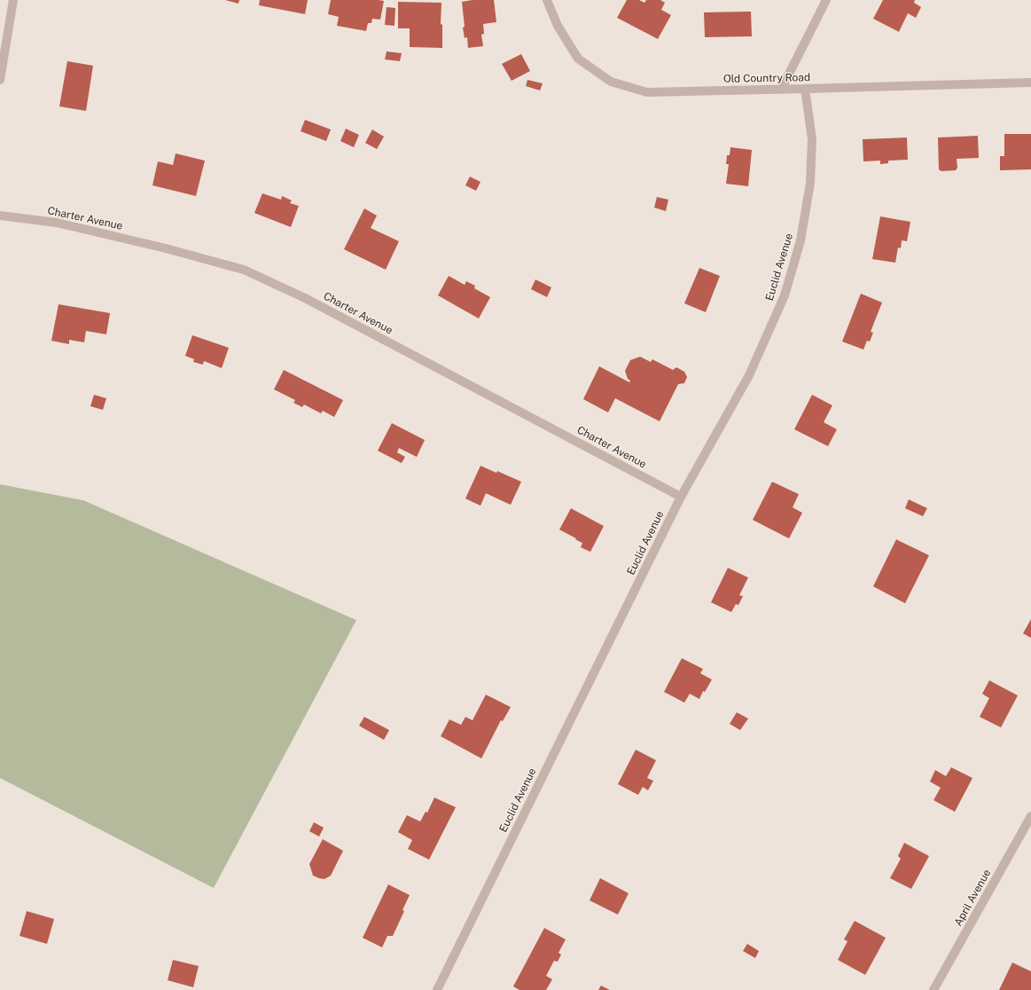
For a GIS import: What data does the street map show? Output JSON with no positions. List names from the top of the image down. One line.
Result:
{"streets":{"street":["Old Country Road","Charter Avenue","Euclid Avenue","April Avenue"]},"crossings":[["Old Country Road","Euclid Avenue"],["Charter Avenue","Euclid Avenue"]]}
